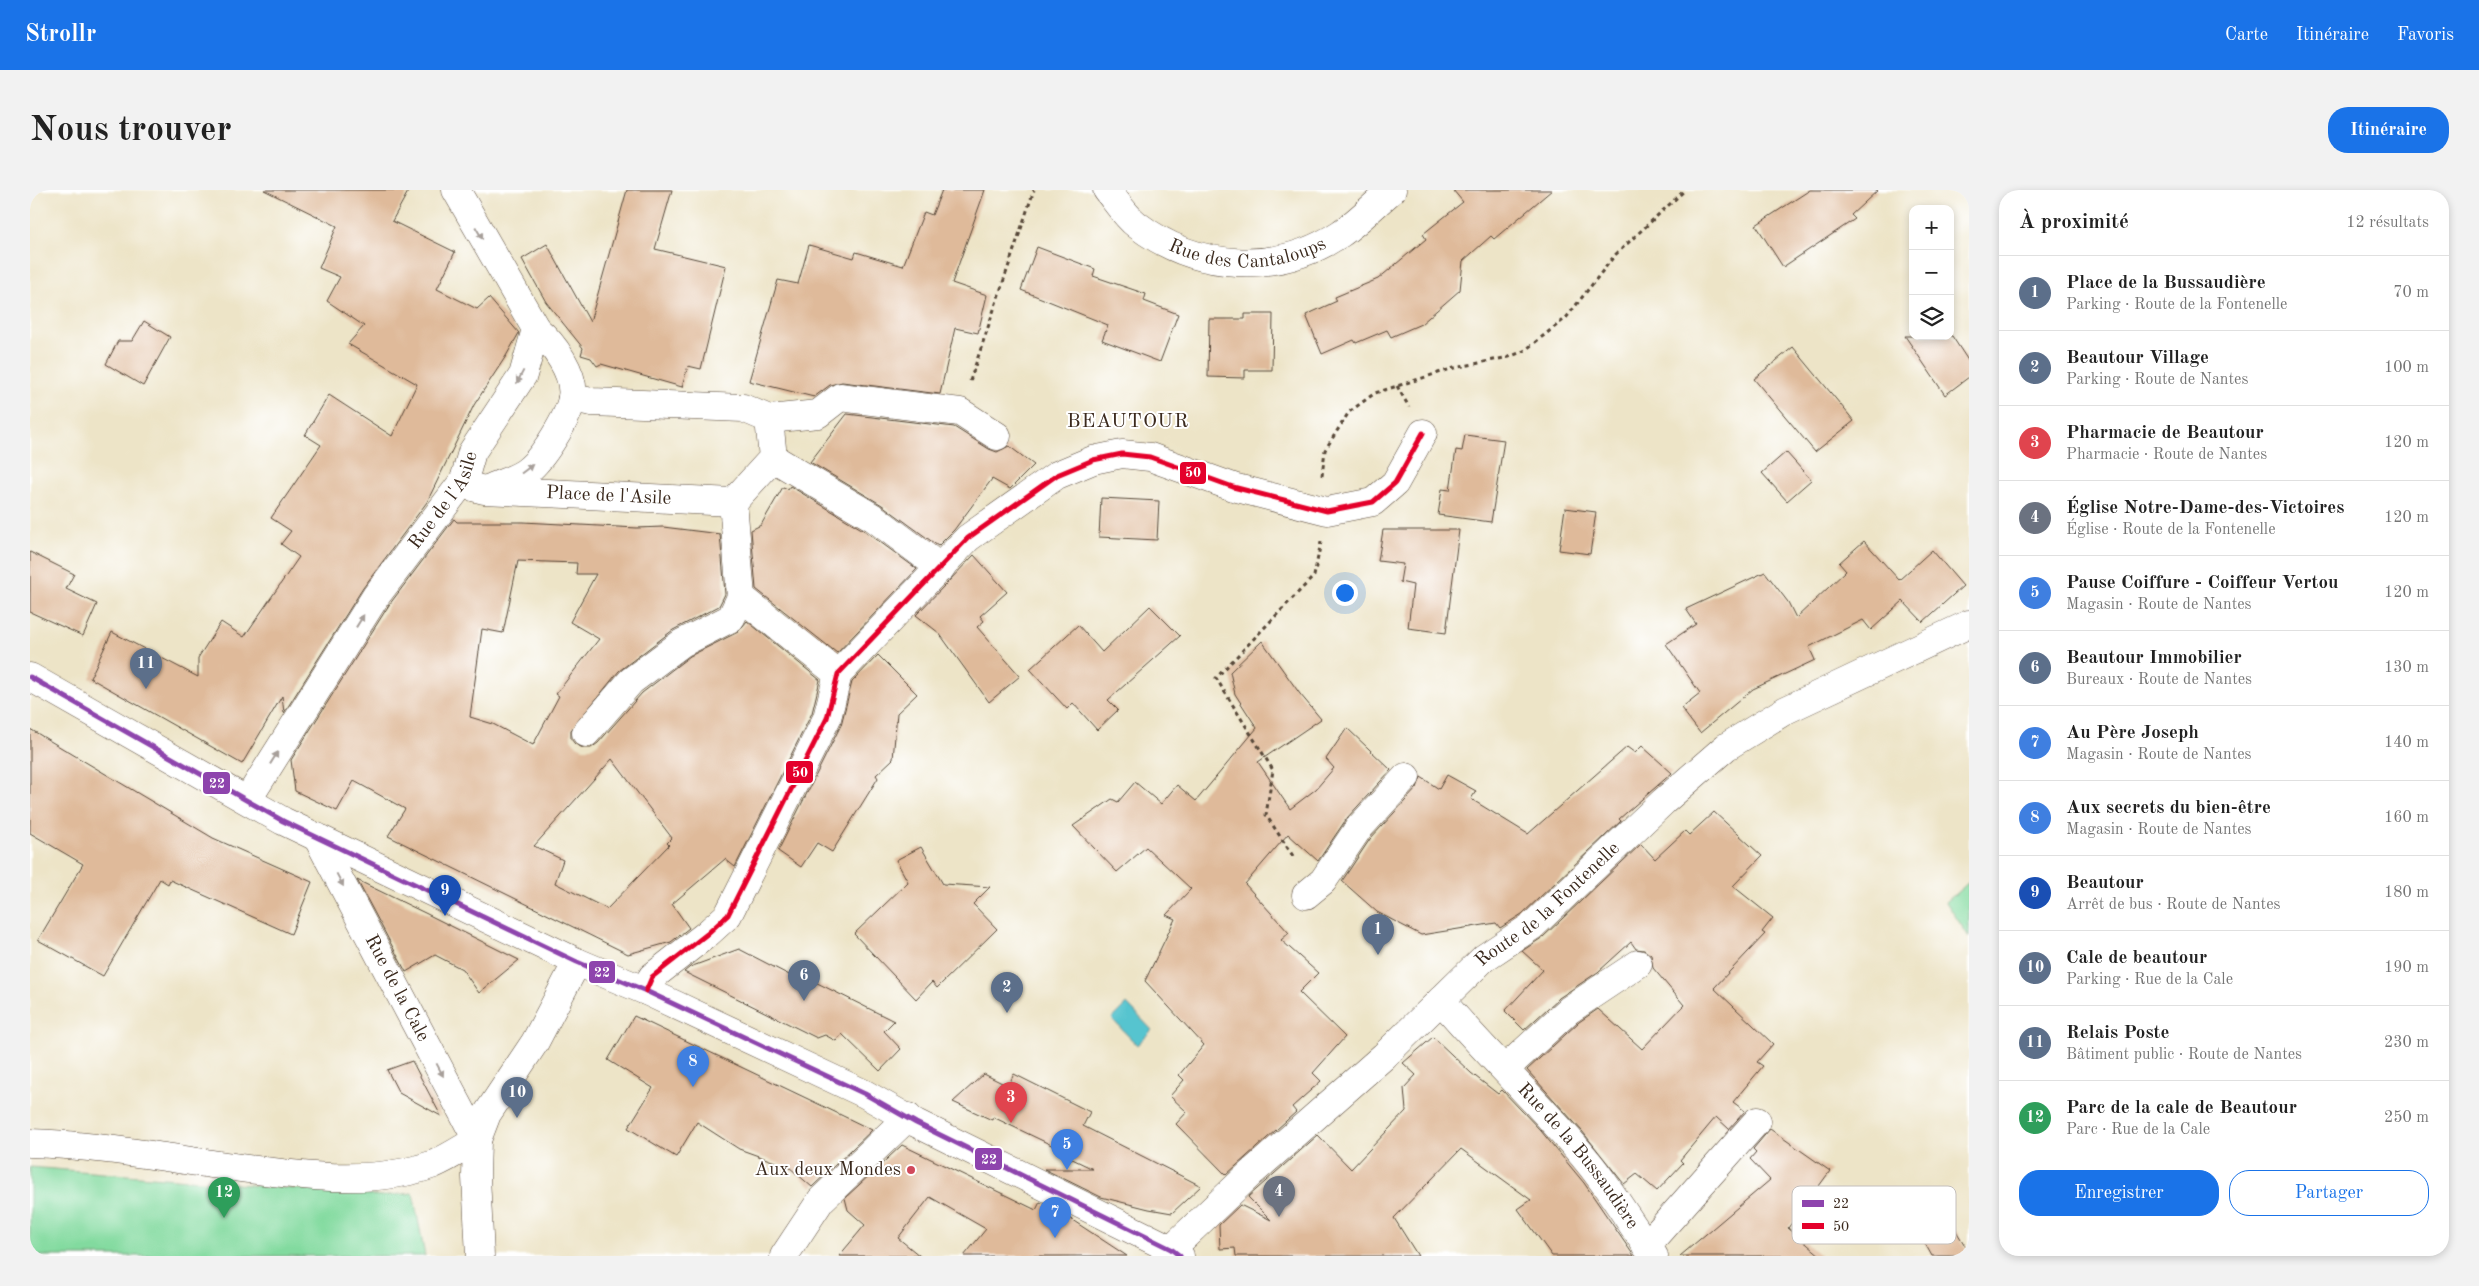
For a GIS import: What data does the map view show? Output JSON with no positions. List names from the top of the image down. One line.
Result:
{"streets":{"street":["Rue des Cantaloups","Place de l'Asile","Rue de l'Asile","Route de la Fontenelle","Rue de la Cale","Rue de la Bussaudière"]},"crossings":[["Place de l'Asile","Rue de l'Asile"],["Route de la Fontenelle","Rue de la Bussaudière"]],"one_way":["Rue de la Cale"],"districts":["BEAUTOUR"],"places":["Aux deux Mondes"],"lines":["transit line 50","transit line 22"],"legend":["22","50"],"page":{"header":"Strollr","nav":["Carte","Itinéraire","Favoris"],"buttons":["Itinéraire",["Enregistrer","Partager"]],"title":"Nous trouver","heading":["À proximité","12 résultats"],"map_buttons":["+","−"],"list":[{"mark":"1","name":"Place de la Bussaudière","note":"Parking · Route de la Fontenelle","value":"70 m"},{"mark":"2","name":"Beautour Village","note":"Parking · Route de Nantes","value":"100 m"},{"mark":"3","name":"Pharmacie de Beautour","note":"Pharmacie · Route de Nantes","value":"120 m"},{"mark":"4","name":"Église Notre-Dame-des-Victoires","note":"Église · Route de la Fontenelle","value":"120 m"},{"mark":"5","name":"Pause Coiffure - Coiffeur Vertou","note":"Magasin · Route de Nantes","value":"120 m"},{"mark":"6","name":"Beautour Immobilier","note":"Bureaux · Route de Nantes","value":"130 m"},{"mark":"7","name":"Au Père Joseph","note":"Magasin · Route de Nantes","value":"140 m"},{"mark":"8","name":"Aux secrets du bien-être","note":"Magasin · Route de Nantes","value":"160 m"},{"mark":"9","name":"Beautour","note":"Arrêt de bus · Route de Nantes","value":"180 m"},{"mark":"10","name":"Cale de beautour","note":"Parking · Rue de la Cale","value":"190 m"},{"mark":"11","name":"Relais Poste","note":"Bâtiment public · Route de Nantes","value":"230 m"},{"mark":"12","name":"Parc de la cale de Beautour","note":"Parc · Rue de la Cale","value":"250 m"}],"pins":["11","9","1","6","2","8","10","3","5","4","12","7"]}}
